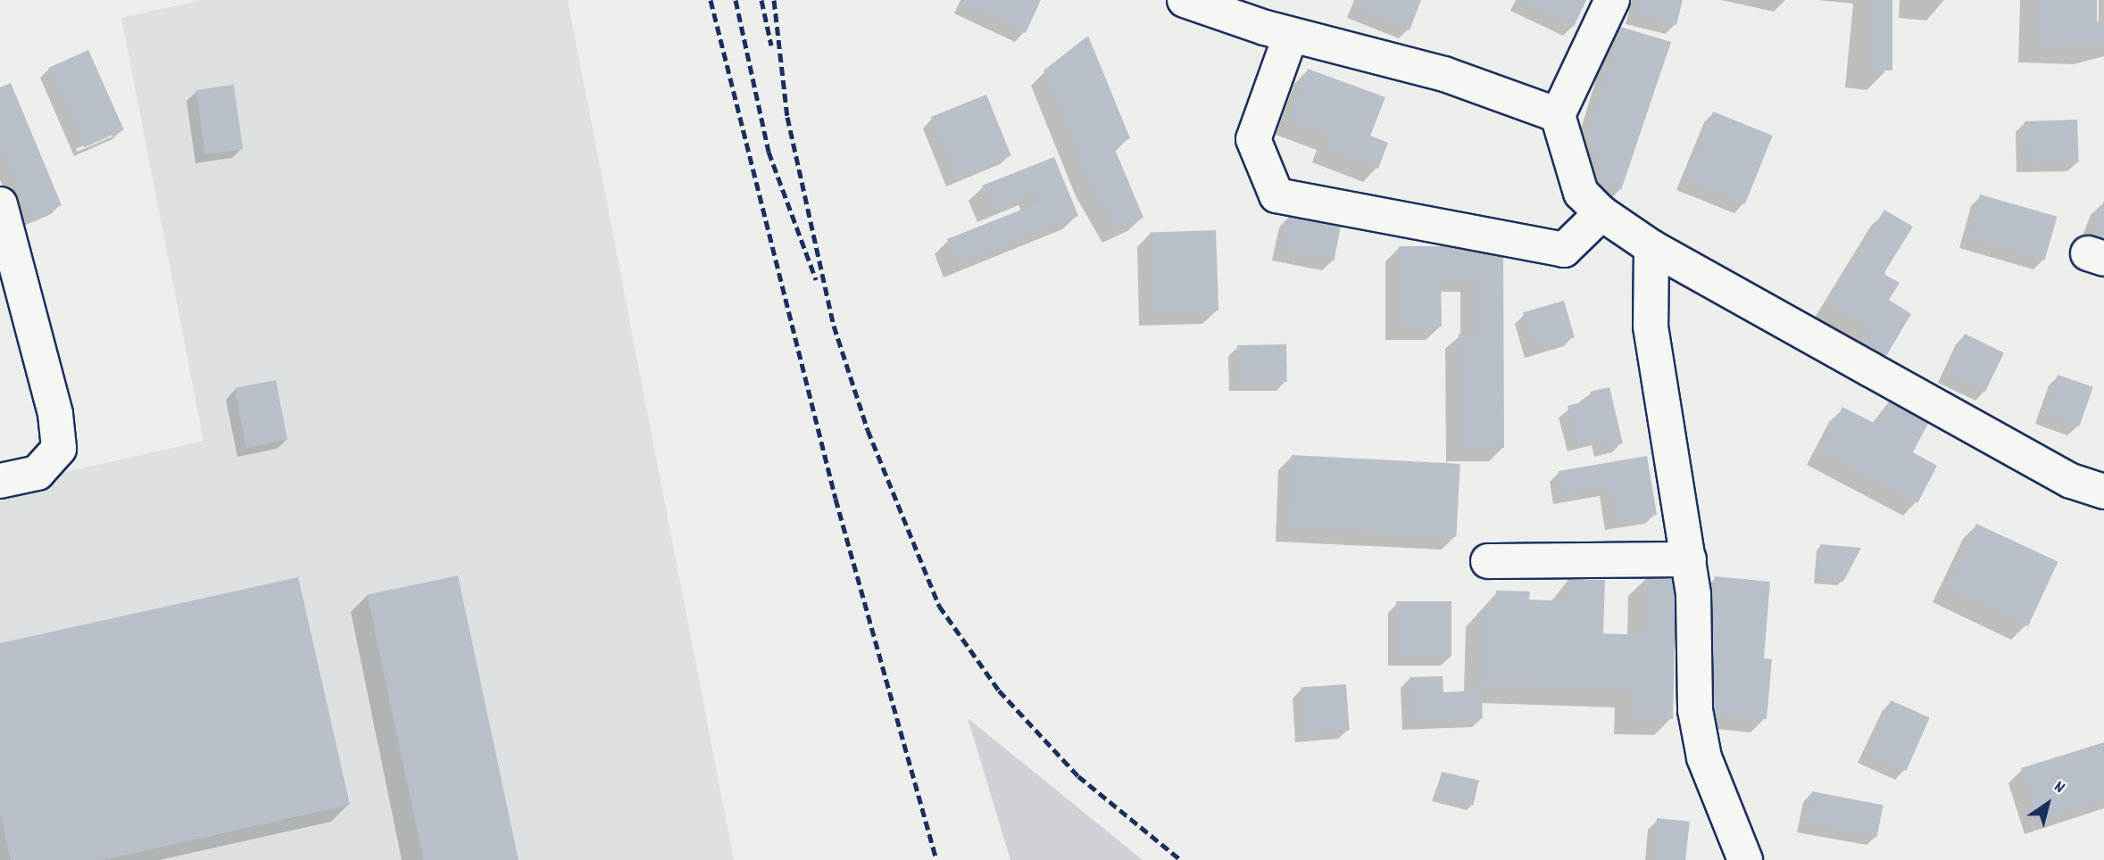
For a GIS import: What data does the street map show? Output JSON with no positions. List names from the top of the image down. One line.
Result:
{"north":"top right"}
